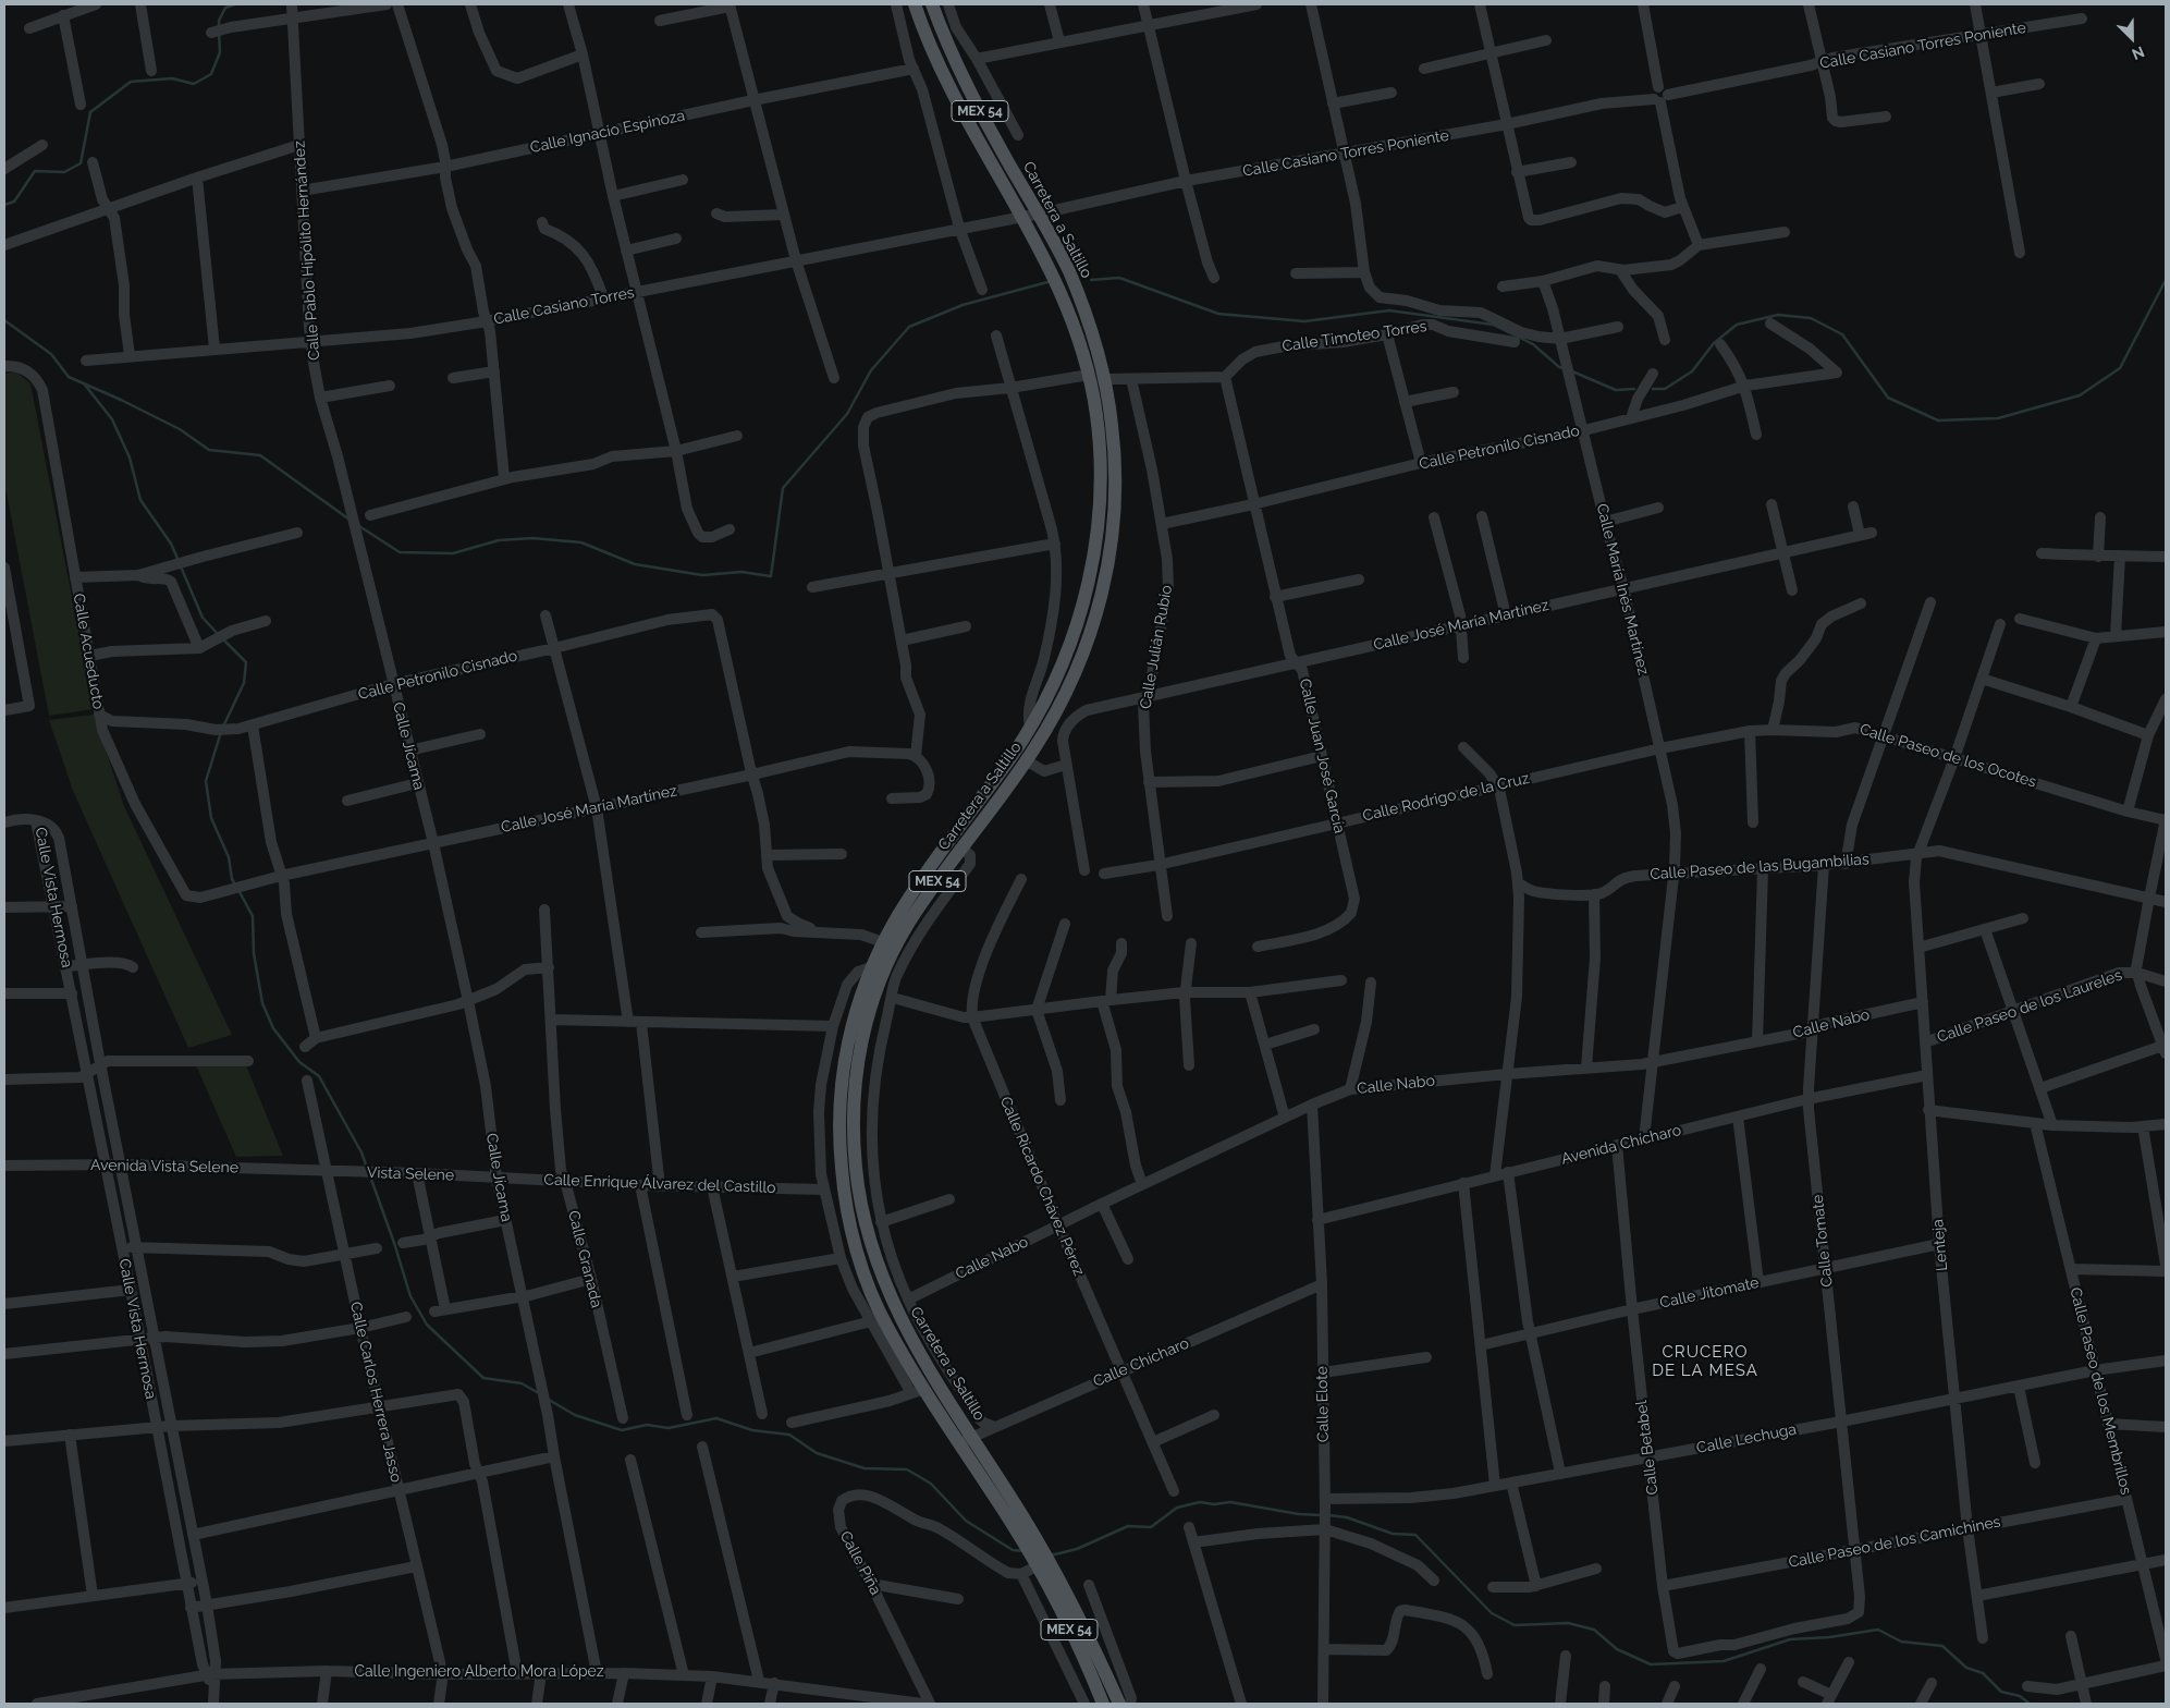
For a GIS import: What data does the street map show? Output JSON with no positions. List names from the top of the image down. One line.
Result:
{"streets":{"main road":["MEX 54","Carretera a Saltillo"],"street":["Calle Casiano Torres Poniente","Calle Ignacio Espinoza","Calle Pablo Hipólito Hernández","Calle Casiano Torres","Calle Timoteo Torres","Calle Petronilo Cisnado","Calle María Inés Martínez","Calle José María Martínez","Calle Julián Rubio","Calle Acueducto","Calle Jícama","Calle Juan José García","Calle Paseo de los Ocotes","Calle Rodrigo de la Cruz","Calle Paseo de las Bugambilias","Calle Vista Hermosa","Calle Paseo de los Laureles","Calle Nabo","Avenida Chícharo","Avenida Vista Selene","Vista Selene","Calle Enrique Álvarez del Castillo","Calle Ricardo Chávez Pérez","Calle Tomate","Lenteja","Calle Granada","Calle Jitomate","Calle Chícharo","Calle Paseo de los Membrillos","Calle Carlos Herrera Jasso","Calle Elote","Calle Lechuga","Calle Betabel","Calle Paseo de los Camichines","Calle Piña","Calle Ingeniero Alberto Mora López"]},"crossings":[["Calle Casiano Torres Poniente","Carretera a Saltillo"],["Calle Casiano Torres Poniente","Calle Casiano Torres"],["Calle Ignacio Espinoza","Calle Pablo Hipólito Hernández"],["Carretera a Saltillo","Calle Casiano Torres"],["Carretera a Saltillo","Calle Chícharo"],["Calle Pablo Hipólito Hernández","Calle Casiano Torres"],["Calle Pablo Hipólito Hernández","Calle Petronilo Cisnado"],["Calle Pablo Hipólito Hernández","Calle Jícama"],["Calle Timoteo Torres","Calle Juan José García"],["Calle Petronilo Cisnado","Calle María Inés Martínez"],["Calle Petronilo Cisnado","Calle José María Martínez"],["Calle Petronilo Cisnado","Calle Julián Rubio"],["Calle Petronilo Cisnado","Calle Acueducto"],["Calle Petronilo Cisnado","Calle Jícama"],["Calle Petronilo Cisnado","Calle Juan José García"],["Calle María Inés Martínez","Calle José María Martínez"],["Calle María Inés Martínez","Calle Paseo de los Ocotes"],["Calle María Inés Martínez","Calle Rodrigo de la Cruz"],["Calle María Inés Martínez","Calle Paseo de las Bugambilias"],["Calle José María Martínez","Calle Julián Rubio"],["Calle José María Martínez","Calle Acueducto"],["Calle José María Martínez","Calle Jícama"],["Calle José María Martínez","Calle Juan José García"],["Calle Julián Rubio","Calle Rodrigo de la Cruz"],["Calle Jícama","Vista Selene"],["Calle Jícama","Calle Enrique Álvarez del Castillo"],["Calle Jícama","Calle Ingeniero Alberto Mora López"],["Calle Juan José García","Calle Rodrigo de la Cruz"],["Calle Paseo de los Ocotes","Calle Rodrigo de la Cruz"],["Calle Paseo de los Ocotes","Lenteja"],["Calle Paseo de las Bugambilias","Calle Tomate"],["Calle Paseo de las Bugambilias","Lenteja"],["Calle Vista Hermosa","Avenida Vista Selene"],["Calle Vista Hermosa","Calle Ingeniero Alberto Mora López"],["Calle Paseo de los Laureles","Lenteja"],["Calle Nabo","Calle Ricardo Chávez Pérez"],["Calle Nabo","Calle Tomate"],["Calle Nabo","Lenteja"],["Calle Nabo","Calle Elote"],["Avenida Chícharo","Calle Tomate"],["Avenida Chícharo","Lenteja"],["Avenida Chícharo","Calle Elote"],["Avenida Chícharo","Calle Betabel"],["Avenida Vista Selene","Vista Selene"],["Avenida Vista Selene","Calle Carlos Herrera Jasso"],["Vista Selene","Calle Enrique Álvarez del Castillo"],["Vista Selene","Calle Carlos Herrera Jasso"],["Calle Enrique Álvarez del Castillo","Calle Granada"],["Calle Ricardo Chávez Pérez","Calle Chícharo"],["Calle Tomate","Calle Jitomate"],["Calle Tomate","Calle Lechuga"],["Calle Tomate","Calle Betabel"],["Calle Tomate","Calle Paseo de los Camichines"],["Lenteja","Calle Jitomate"],["Lenteja","Calle Lechuga"],["Lenteja","Calle Paseo de los Camichines"],["Calle Jitomate","Calle Betabel"],["Calle Chícharo","Calle Elote"],["Calle Paseo de los Membrillos","Calle Lechuga"],["Calle Paseo de los Membrillos","Calle Paseo de los Camichines"],["Calle Carlos Herrera Jasso","Calle Ingeniero Alberto Mora López"],["Calle Elote","Calle Lechuga"],["Calle Lechuga","Calle Betabel"],["Calle Betabel","Calle Paseo de los Camichines"]],"districts":["CRUCERO DE LA MESA"],"north":"bottom right"}
